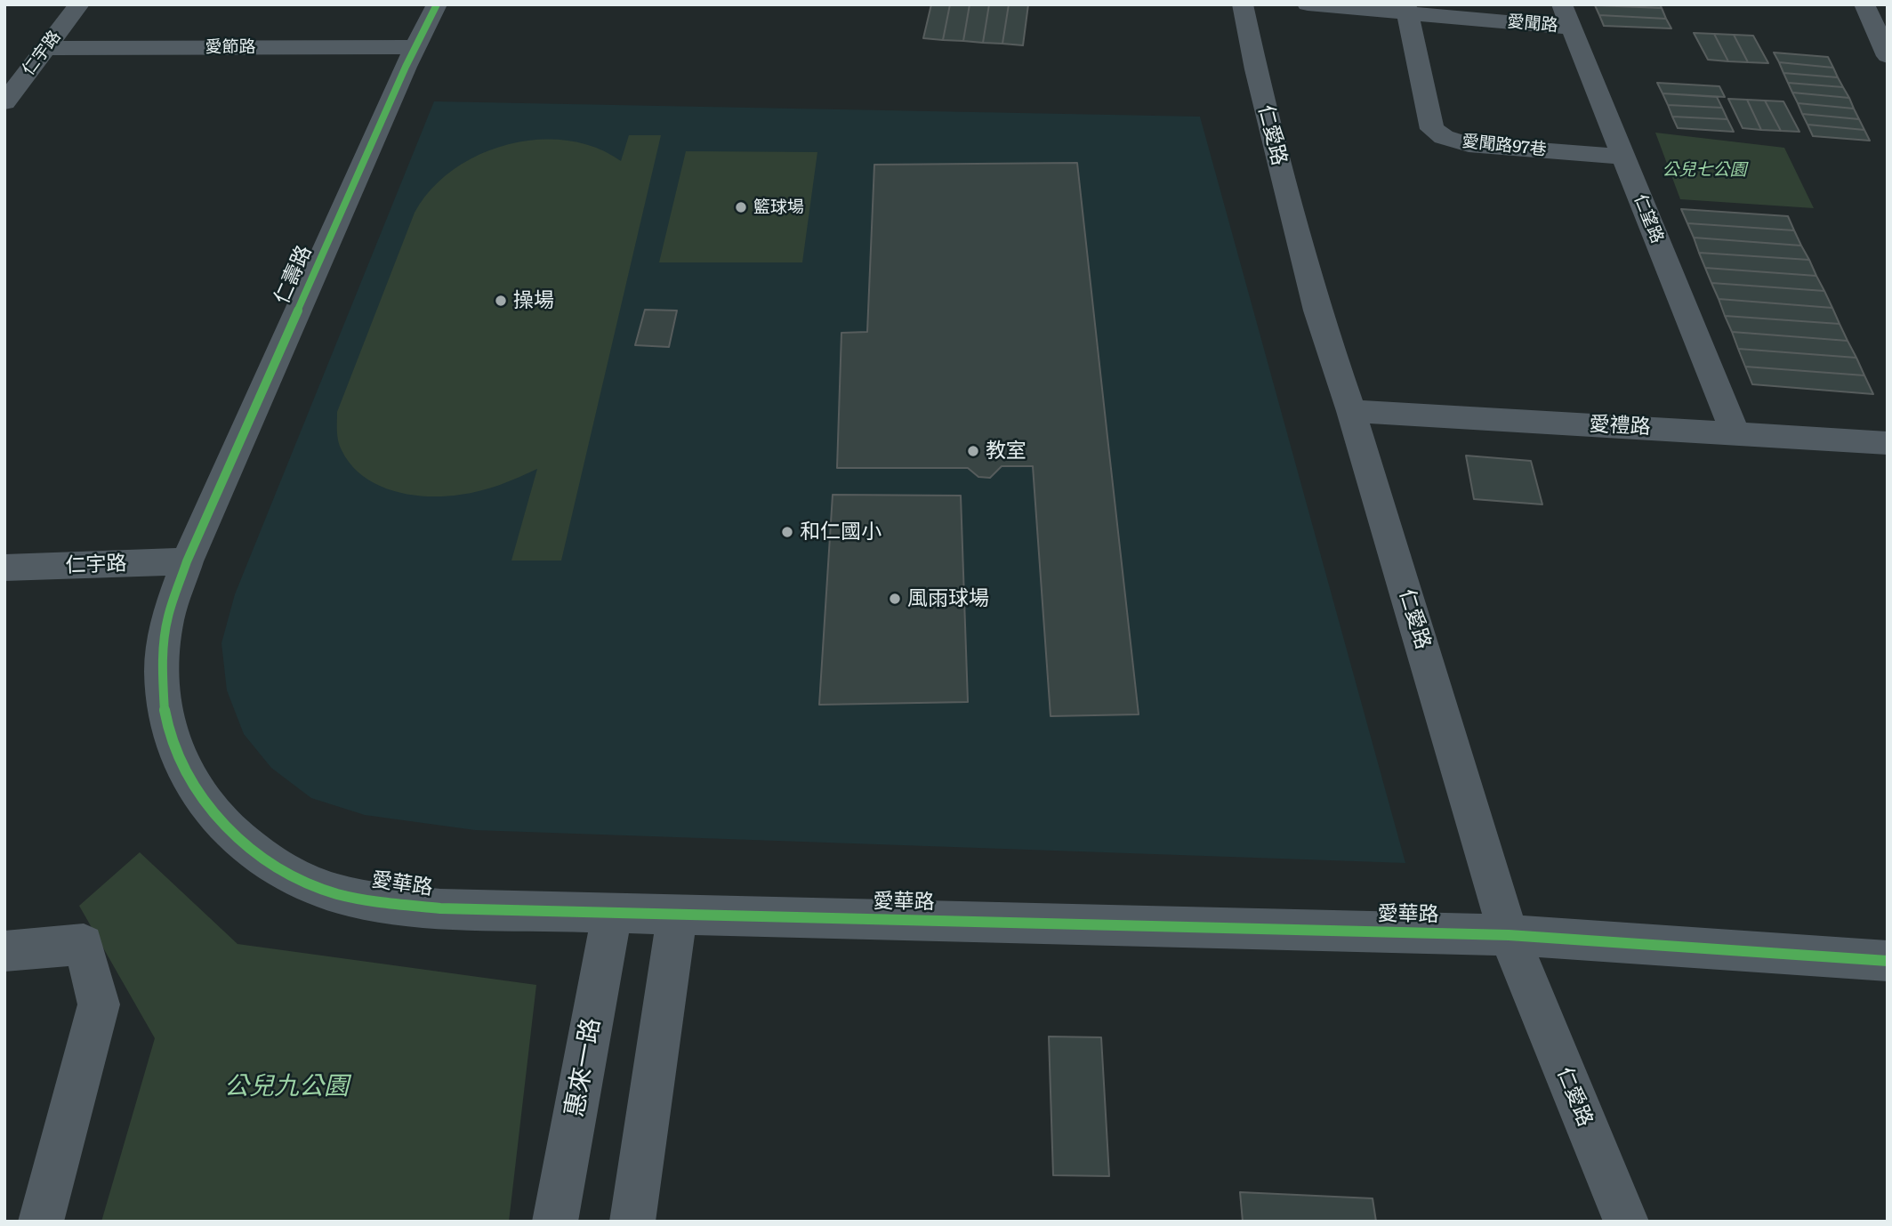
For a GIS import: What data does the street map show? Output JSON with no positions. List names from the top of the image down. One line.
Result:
{"streets":{"street":["愛聞路","愛節路","仁宇路","仁愛路","愛聞路97巷","仁望路","仁壽路","愛禮路","愛華路","惠來一路"]},"crossings":[["愛聞路","愛聞路97巷"],["愛聞路","仁望路"],["愛節路","仁宇路"],["愛節路","仁壽路"],["仁宇路","仁壽路"],["仁宇路","愛華路"],["仁愛路","愛禮路"],["仁愛路","愛華路"],["愛聞路97巷","仁望路"],["仁望路","愛禮路"],["仁壽路","愛華路"],["愛華路","惠來一路"]],"parks":["公兒七公園","公兒九公園"],"places":["籃球場","操場","教室","和仁國小","風雨球場"]}
